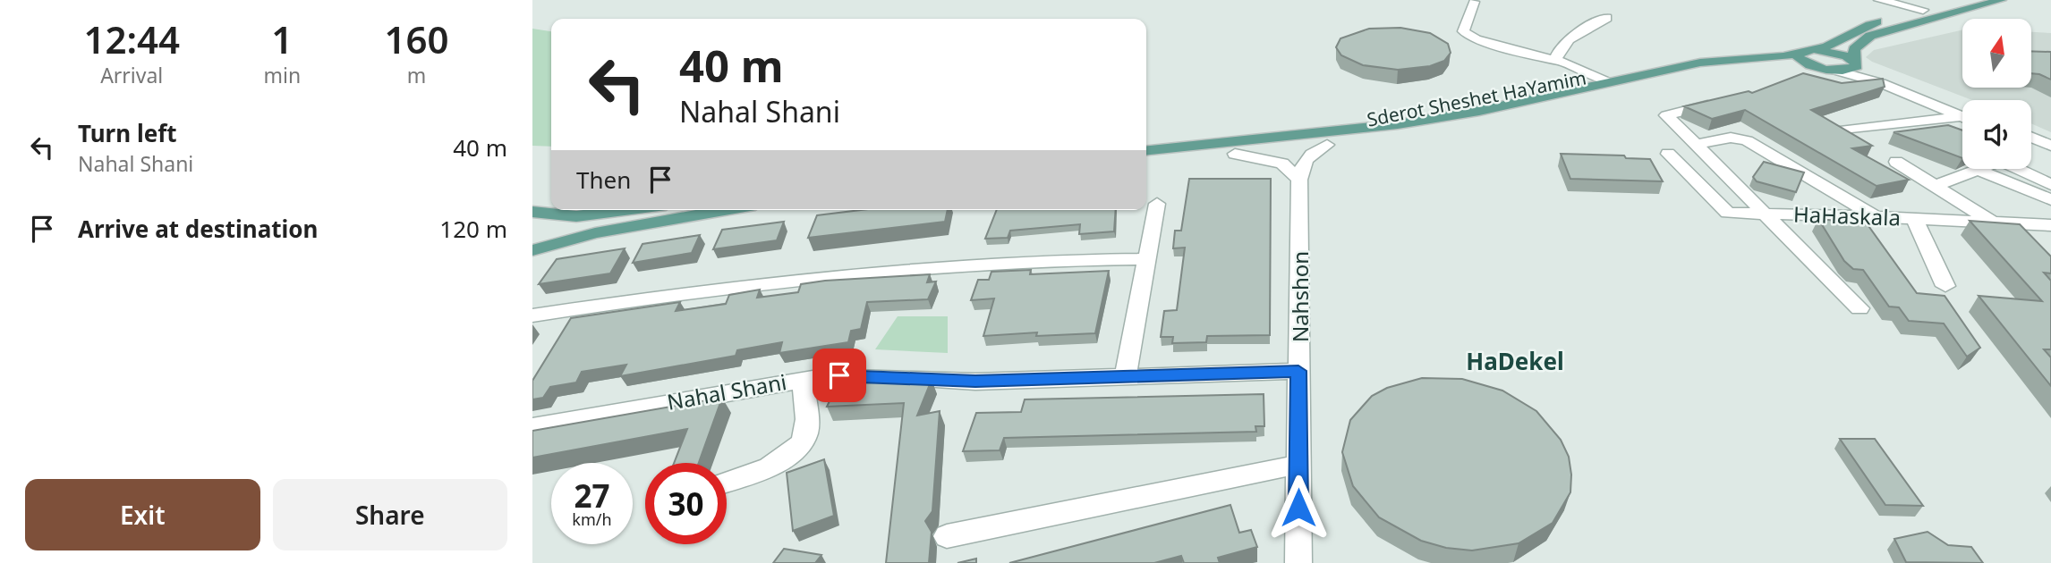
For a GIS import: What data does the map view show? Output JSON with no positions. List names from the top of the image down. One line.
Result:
{"streets":{"main road":["Sderot Sheshet HaYamim"],"street":["HaHaskala","Nahshon","Nahal Shani"]},"crossings":[["Sderot Sheshet HaYamim","Nahshon"],["Nahshon","Nahal Shani"]],"districts":["HaDekel"],"north":"top","page":{"eta":["12:44","Arrival","1","min","160","m"],"turn":["40 m","Nahal Shani"],"list":[{"name":"Turn left","note":"Nahal Shani","value":"40 m"},{"name":"Arrive at destination","value":"120 m"}],"then":"Then","speed":"27 km/h","limit":"30","buttons":["Exit","Share"]}}
